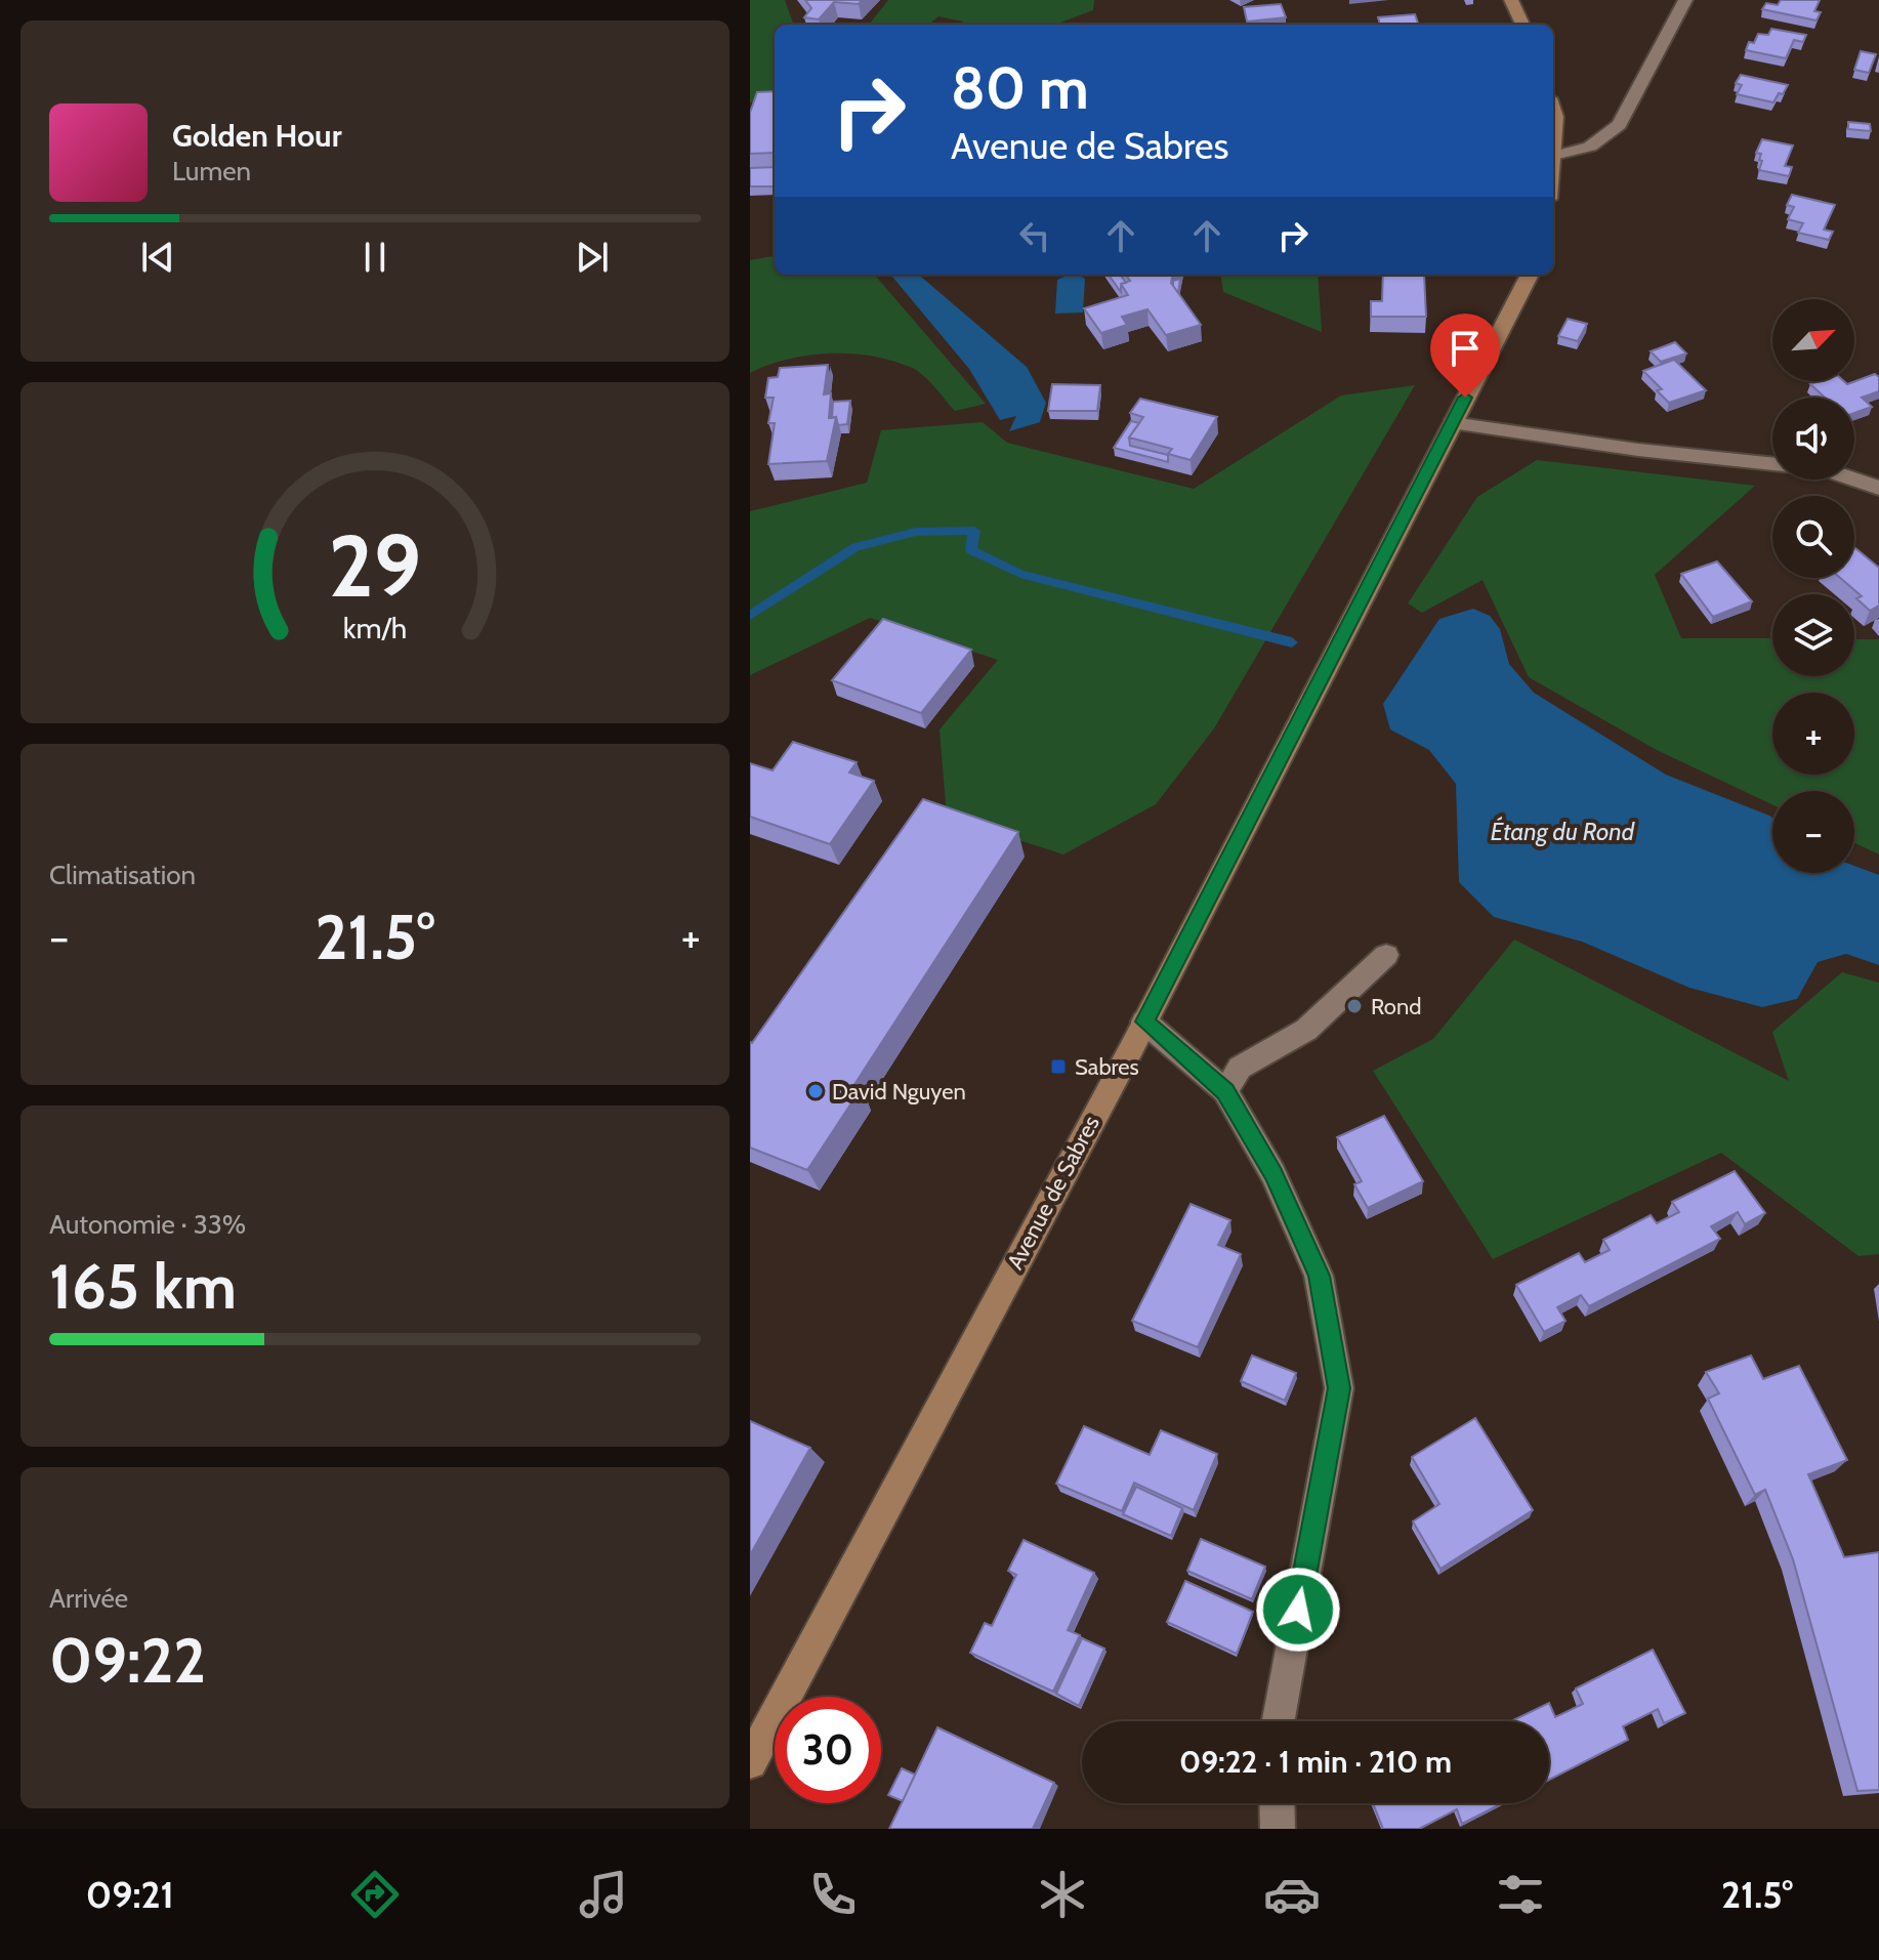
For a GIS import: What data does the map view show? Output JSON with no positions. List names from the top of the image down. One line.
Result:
{"streets":{"main road":["Avenue de Sabres"]},"water":["Étang du Rond"],"places":{"other":["Rond","David Nguyen"],"transit":["Sabres"]},"north":"top right","page":{"turn":["80 m","Avenue de Sabres"],"song":["Golden Hour","Lumen"],"map_buttons":["+","−"],"tile":["Climatisation",["Autonomie · 33%","165 km"],["Arrivée","09:22"]],"heat":["−","21.5°","+"],"limit":"30","trip":"09:22 · 1 min · 210 m","tabs":["09:21","21.5°"],"gauge":["29","km/h"]}}
